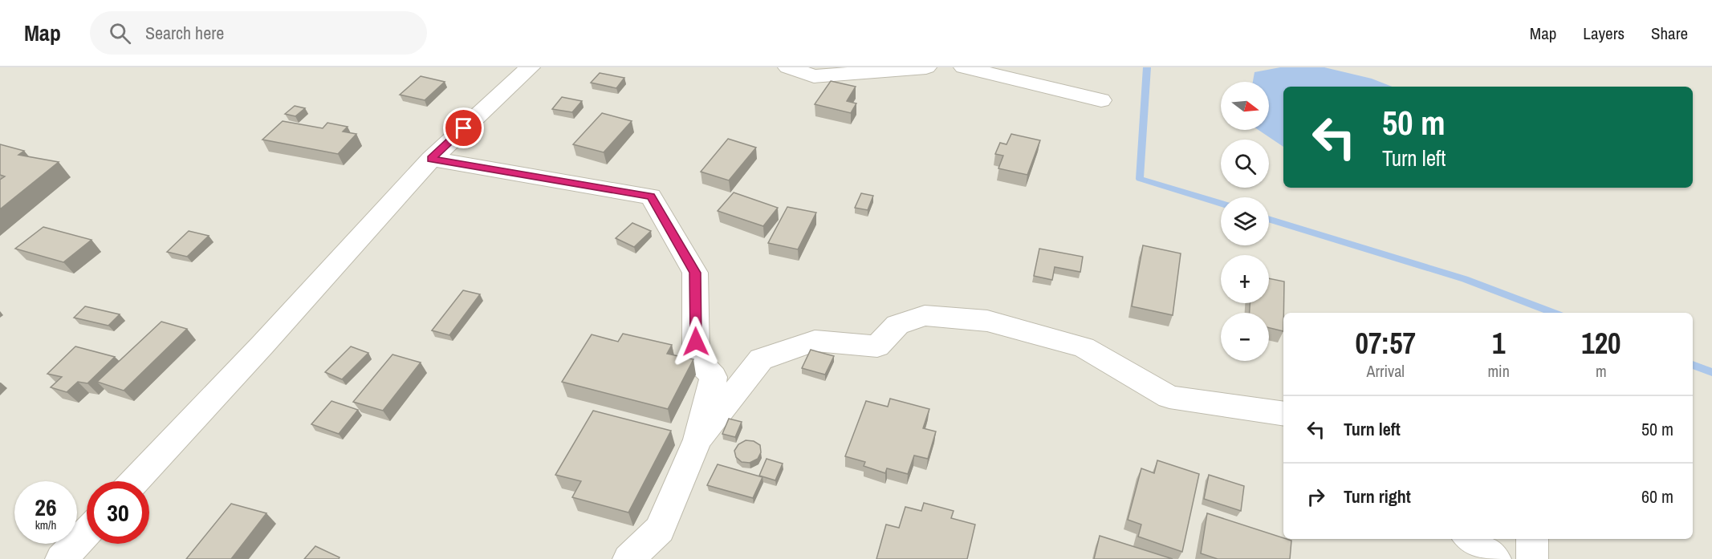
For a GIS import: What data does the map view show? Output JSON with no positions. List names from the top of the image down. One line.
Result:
{"north":"right","page":{"header":"Map","search":"Search here","nav":["Map","Layers","Share"],"map_buttons":["+","−"],"turn":["50 m","Turn left"],"eta":["07:57","Arrival","1","min","120","m"],"list":[{"name":"Turn left","value":"50 m"},{"name":"Turn right","value":"60 m"}],"speed":"26 km/h","limit":"30"}}
